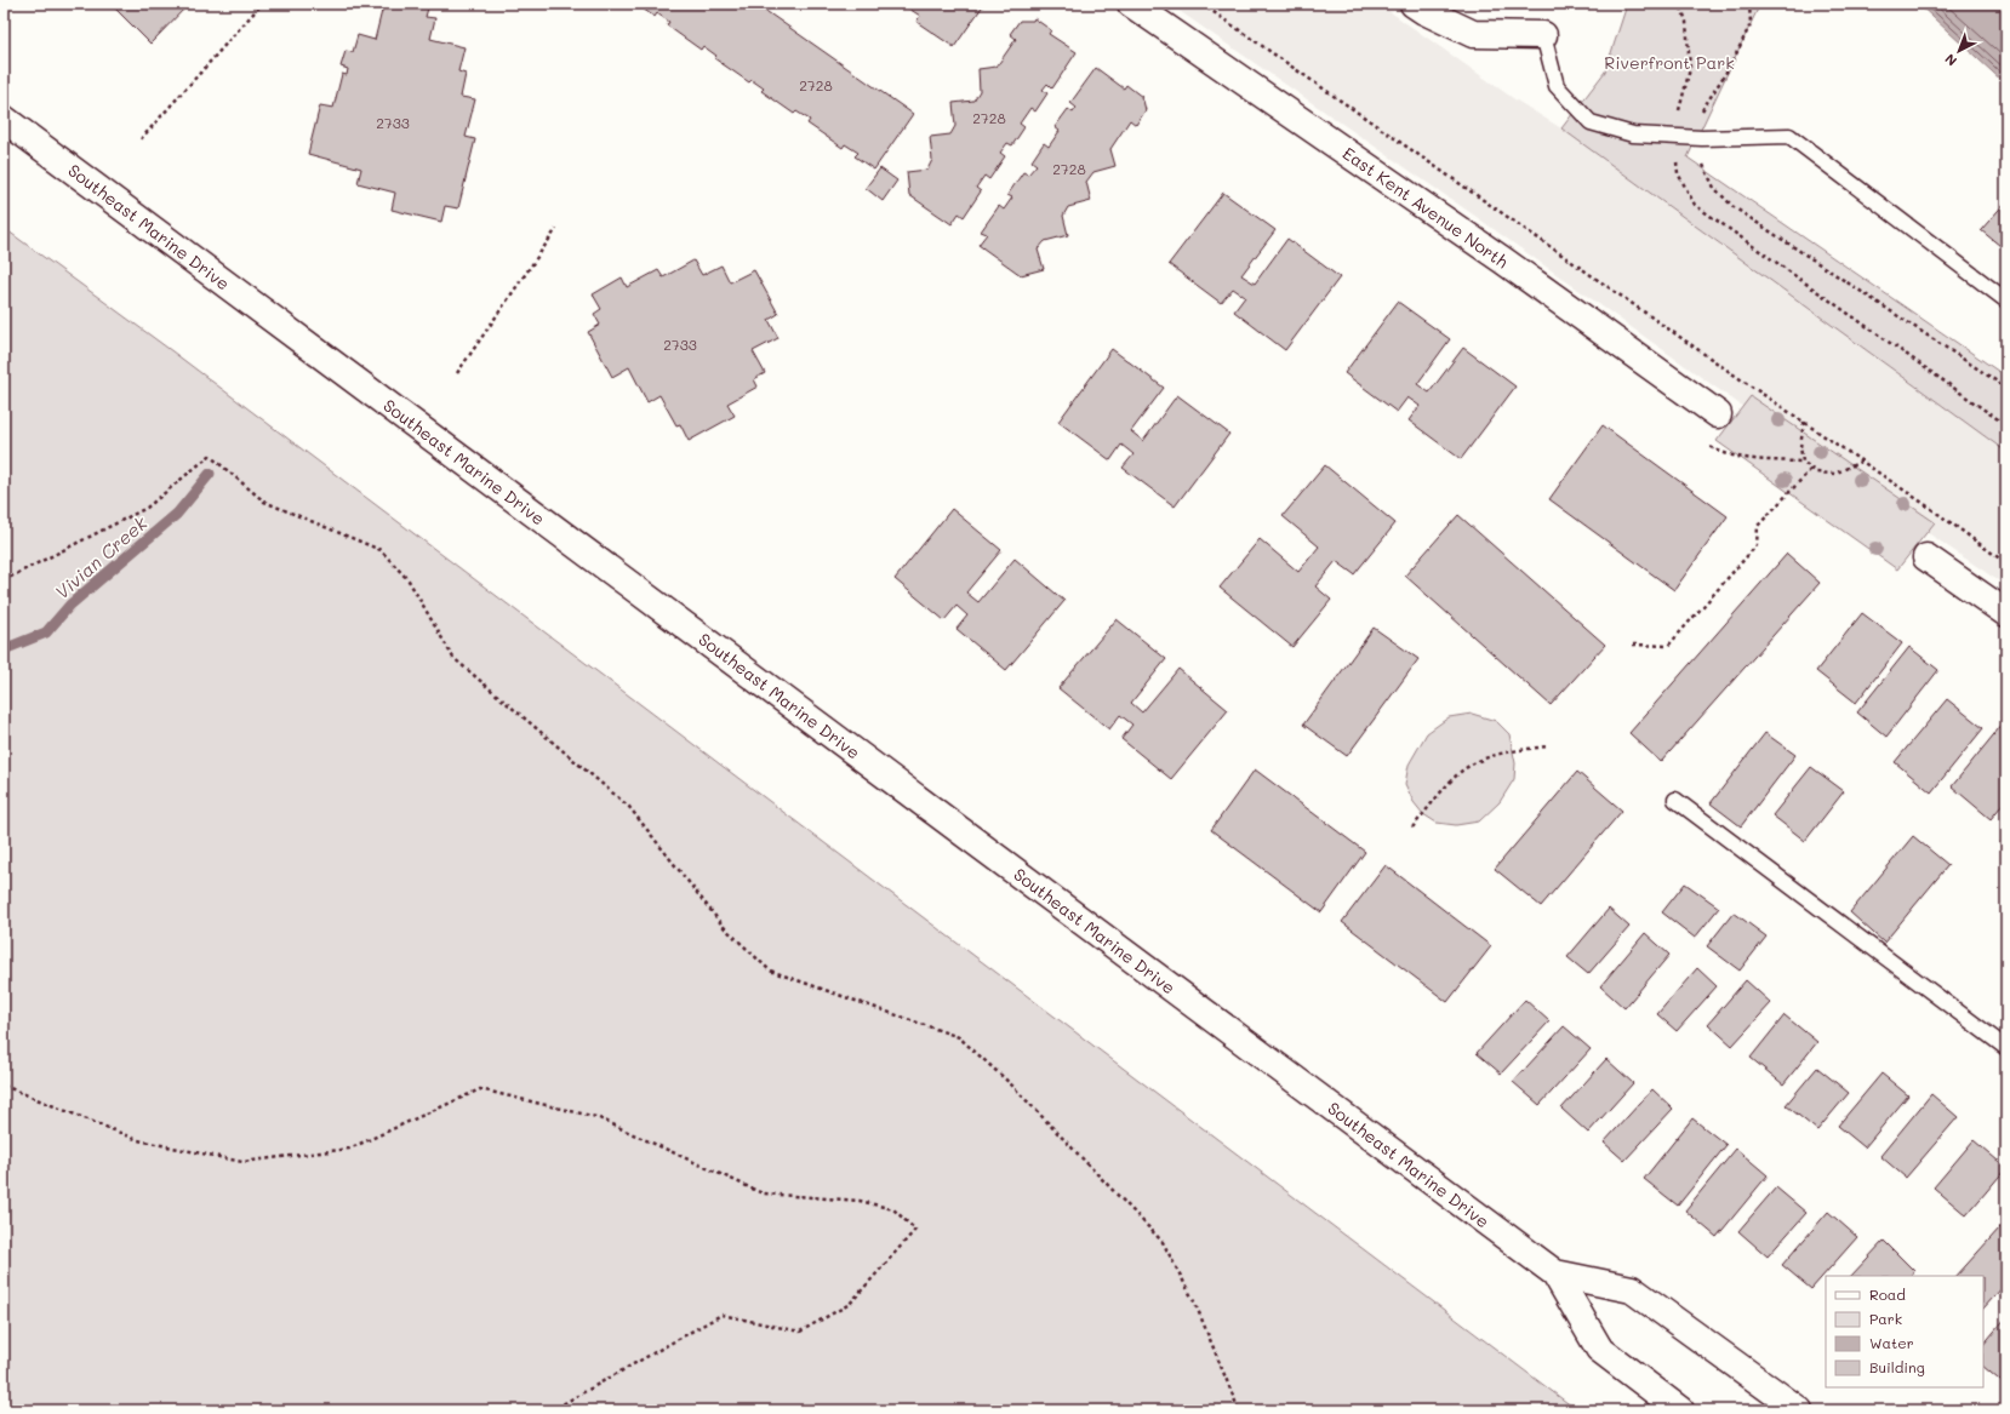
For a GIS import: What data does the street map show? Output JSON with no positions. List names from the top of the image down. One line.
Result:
{"streets":{"main road":["East Kent Avenue North","Southeast Marine Drive"]},"water":["Vivian Creek"],"parks":["Riverfront Park"],"house_numbers":["2728","2728","2733","2728","2733"],"legend":["Road","Park","Water","Building"],"north":"bottom left"}
